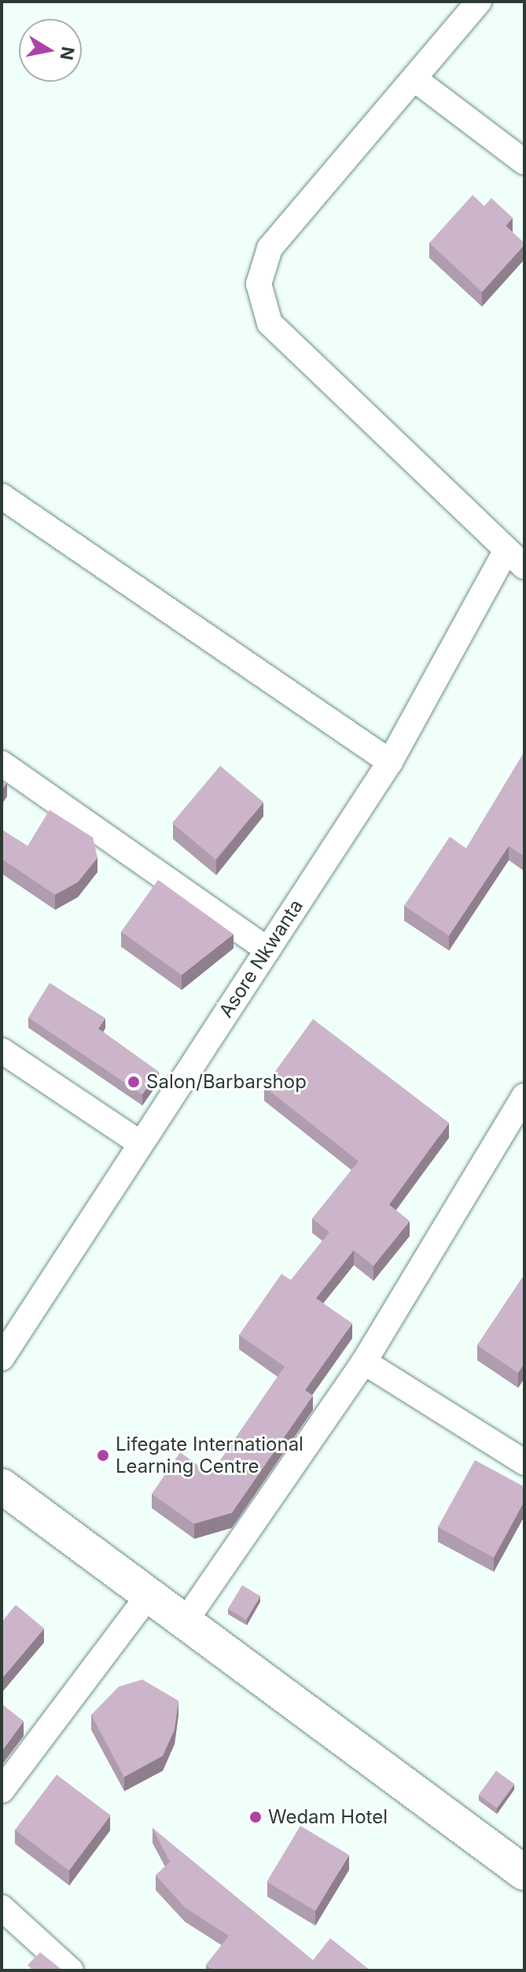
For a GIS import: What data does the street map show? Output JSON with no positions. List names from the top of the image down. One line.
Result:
{"streets":{"street":["Asore Nkwanta"]},"places":["Salon/Barbarshop","Lifegate International Learning Centre","Wedam Hotel"],"north":"right"}
